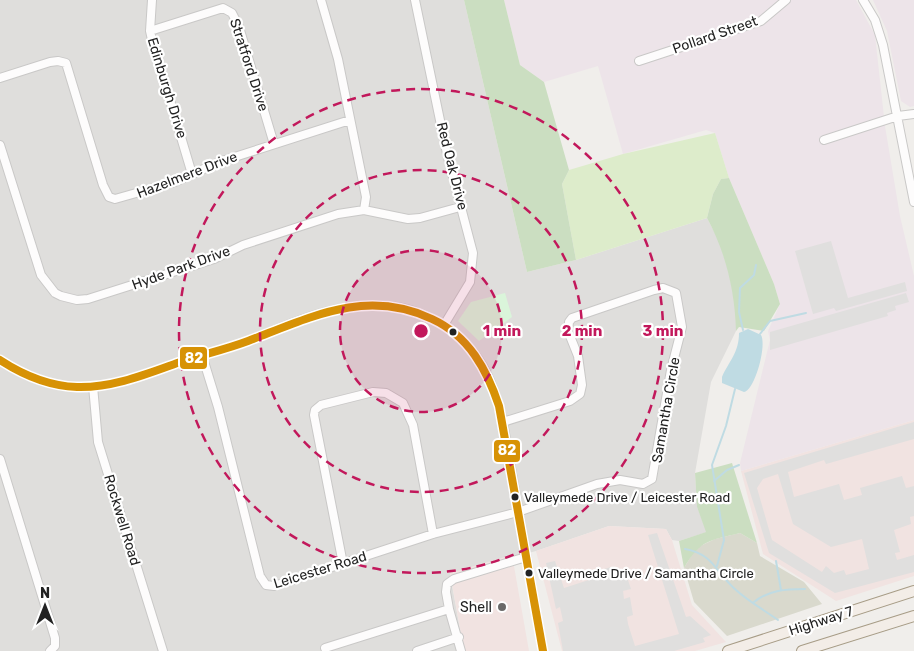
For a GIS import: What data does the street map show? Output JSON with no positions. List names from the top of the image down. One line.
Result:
{"streets":{"main road":["Highway 7"],"street":["Pollard Street","Stratford Drive","Edinburgh Drive","Red Oak Drive","Hazelmere Drive","Hyde Park Drive","Samantha Circle","Rockwell Road","Leicester Road"]},"crossings":[["Stratford Drive","Edinburgh Drive"],["Stratford Drive","Hazelmere Drive"],["Edinburgh Drive","Hazelmere Drive"],["Red Oak Drive","Hyde Park Drive"],["Samantha Circle","Leicester Road"]],"places":["Valleymede Drive / Leicester Road","Valleymede Drive / Samantha Circle","Shell"],"lines":["transit line 82"],"north":"top","rings":["1 min","2 min","3 min"]}
